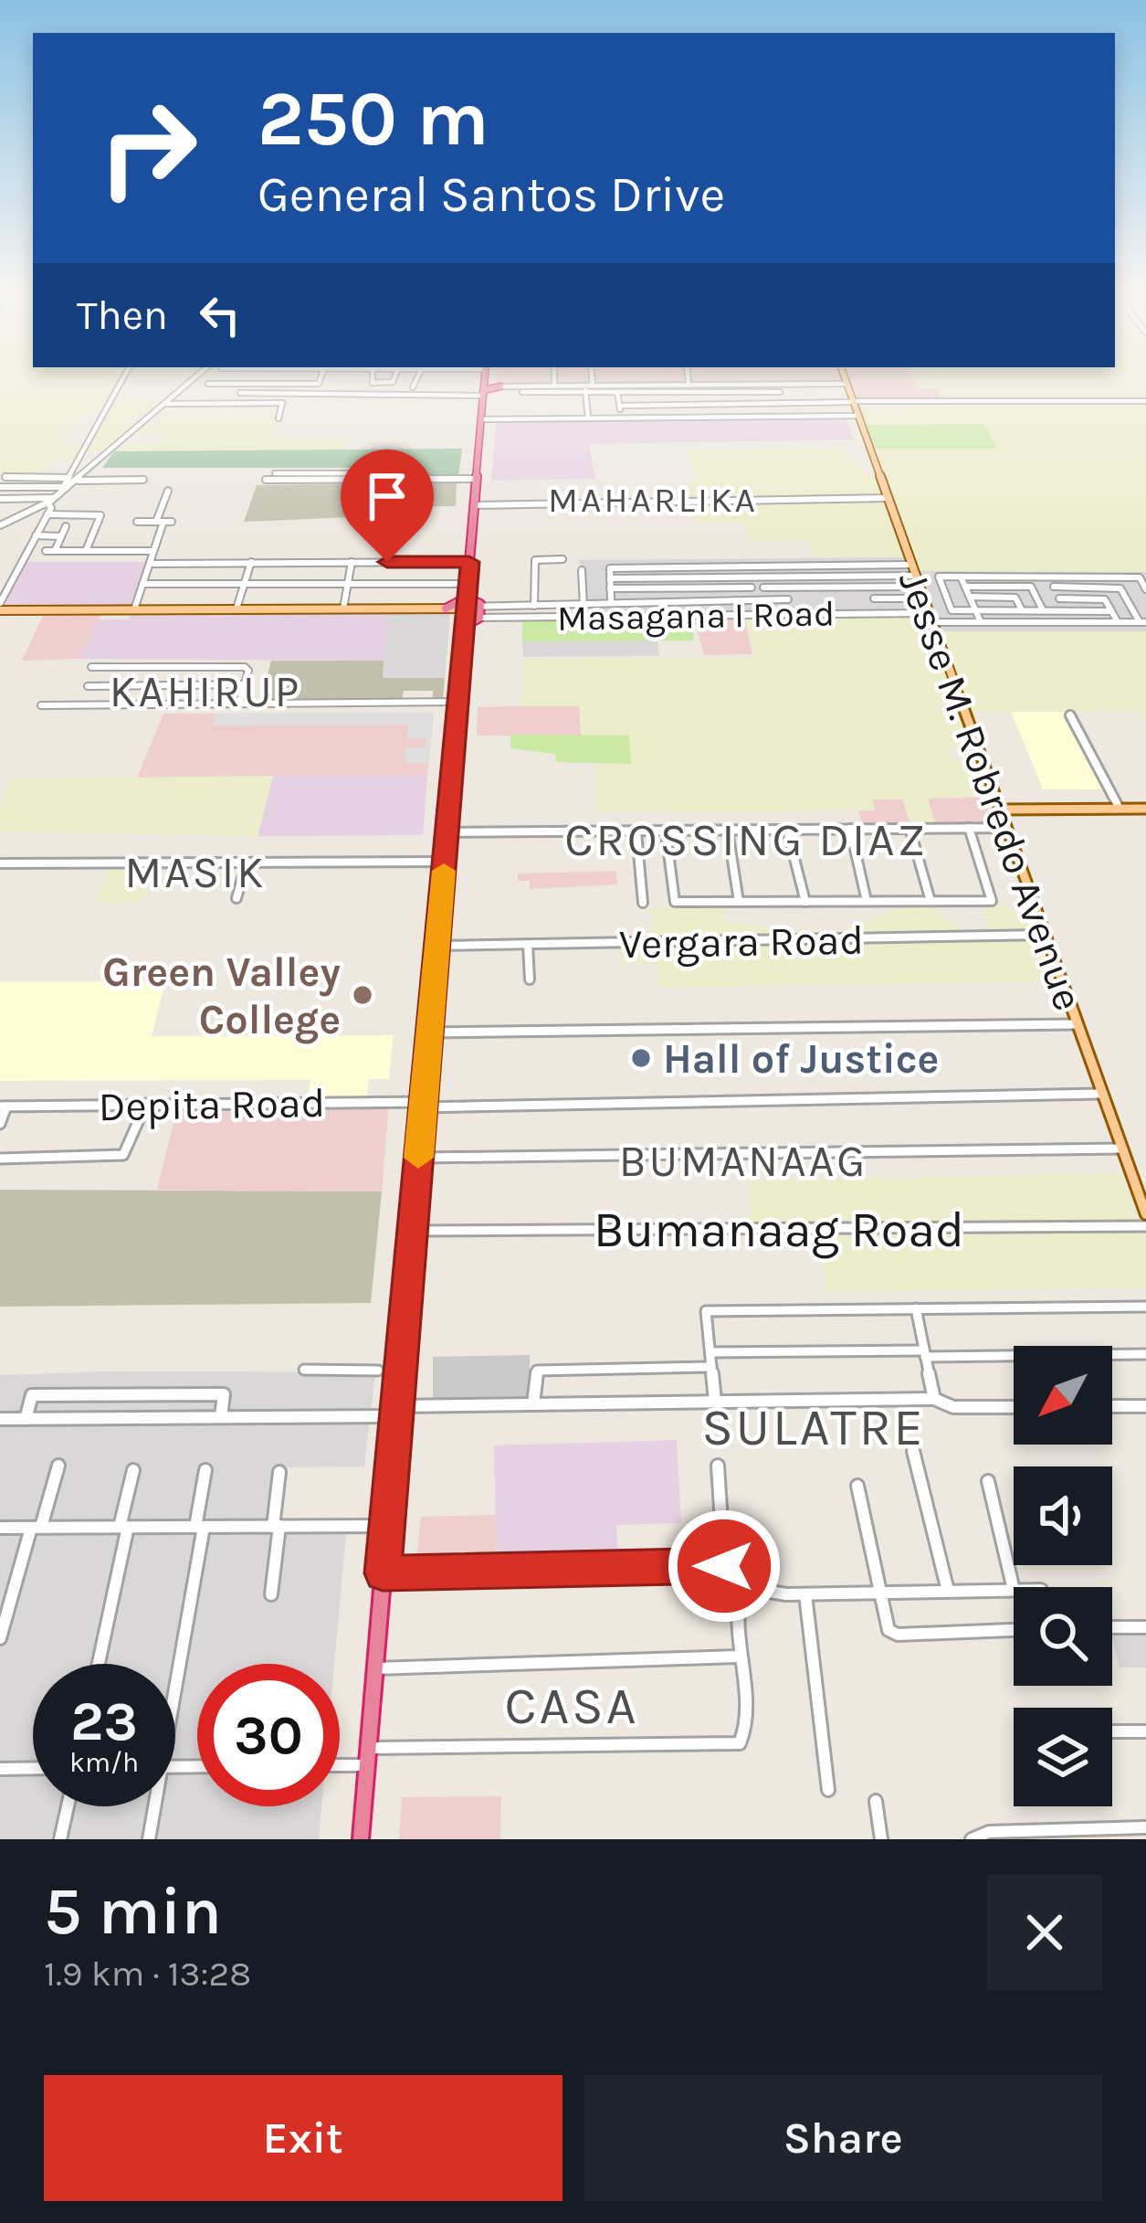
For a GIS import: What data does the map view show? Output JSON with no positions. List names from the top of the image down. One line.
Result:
{"streets":{"main road":["Jesse M. Robredo Avenue"],"street":["Masagana I Road","Vergara Road","Depita Road","Bumanaag Road"]},"crossings":[["Masagana I Road","Jesse M. Robredo Avenue"],["Jesse M. Robredo Avenue","Vergara Road"],["Jesse M. Robredo Avenue","Depita Road"]],"districts":["MAHARLIKA","KAHIRUP","CROSSING DIAZ","MASIK","BUMANAAG","SULATRE","CASA"],"places":["Green Valley College","Hall of Justice"],"north":"bottom left","page":{"turn":["250 m","General Santos Drive"],"then":"Then","speed":"23 km/h","limit":"30","heading":["5 min","1.9 km · 13:28"],"buttons":["Exit","Share"]}}
